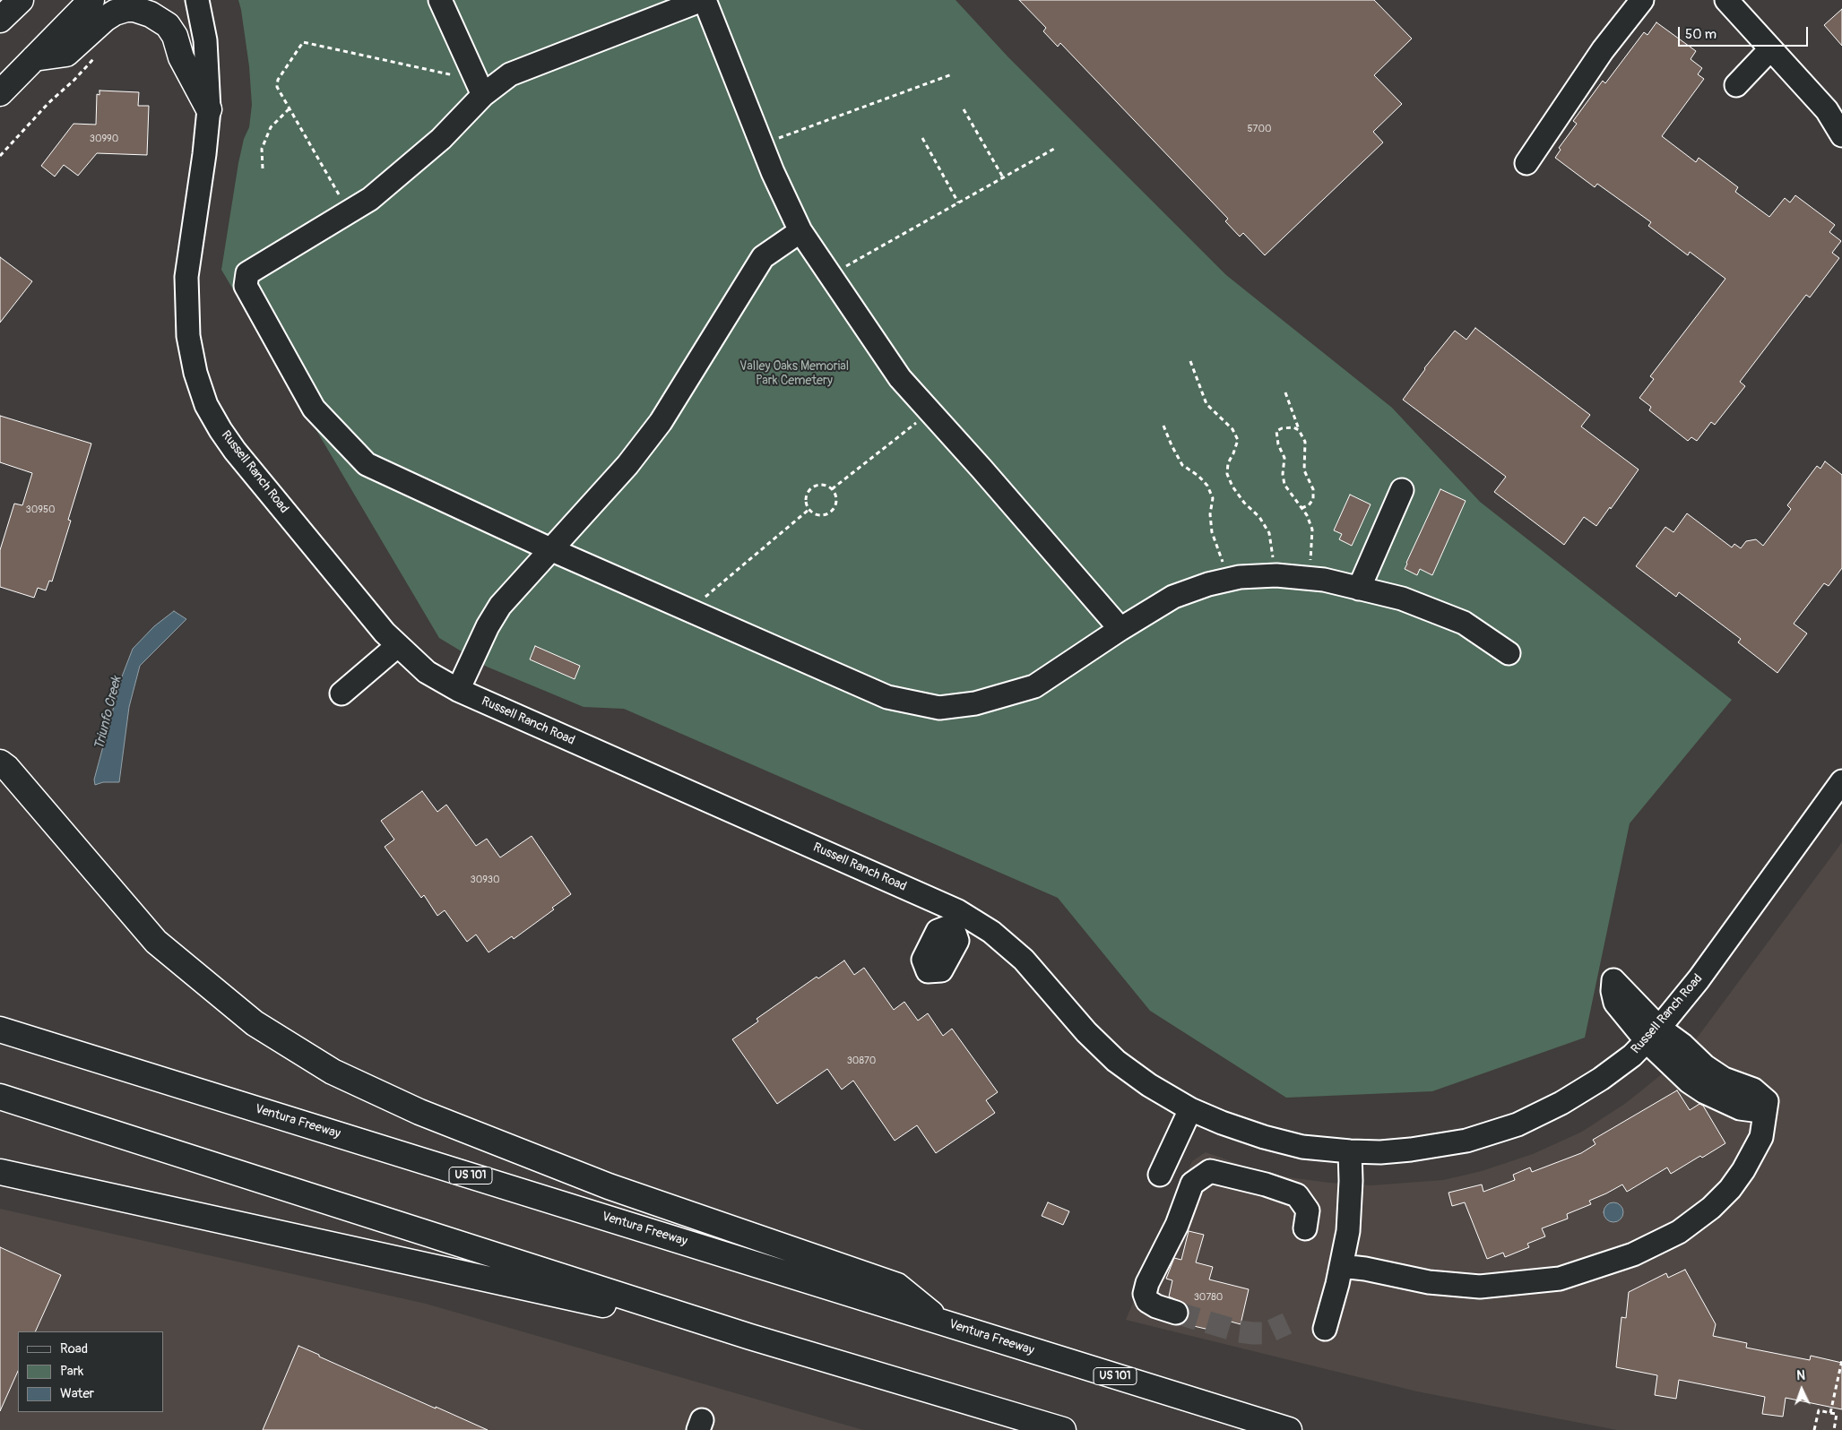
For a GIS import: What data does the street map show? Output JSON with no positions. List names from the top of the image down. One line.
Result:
{"streets":{"main road":["Ventura Freeway","US 101"],"street":["Russell Ranch Road"]},"water":["Triunfo Creek"],"parks":["Valley Oaks Memorial Park Cemetery"],"house_numbers":["5700","30990","30950","30930","30870","30780"],"legend":["Road","Park","Water"],"scale_bar":"50 m","north":"top"}
